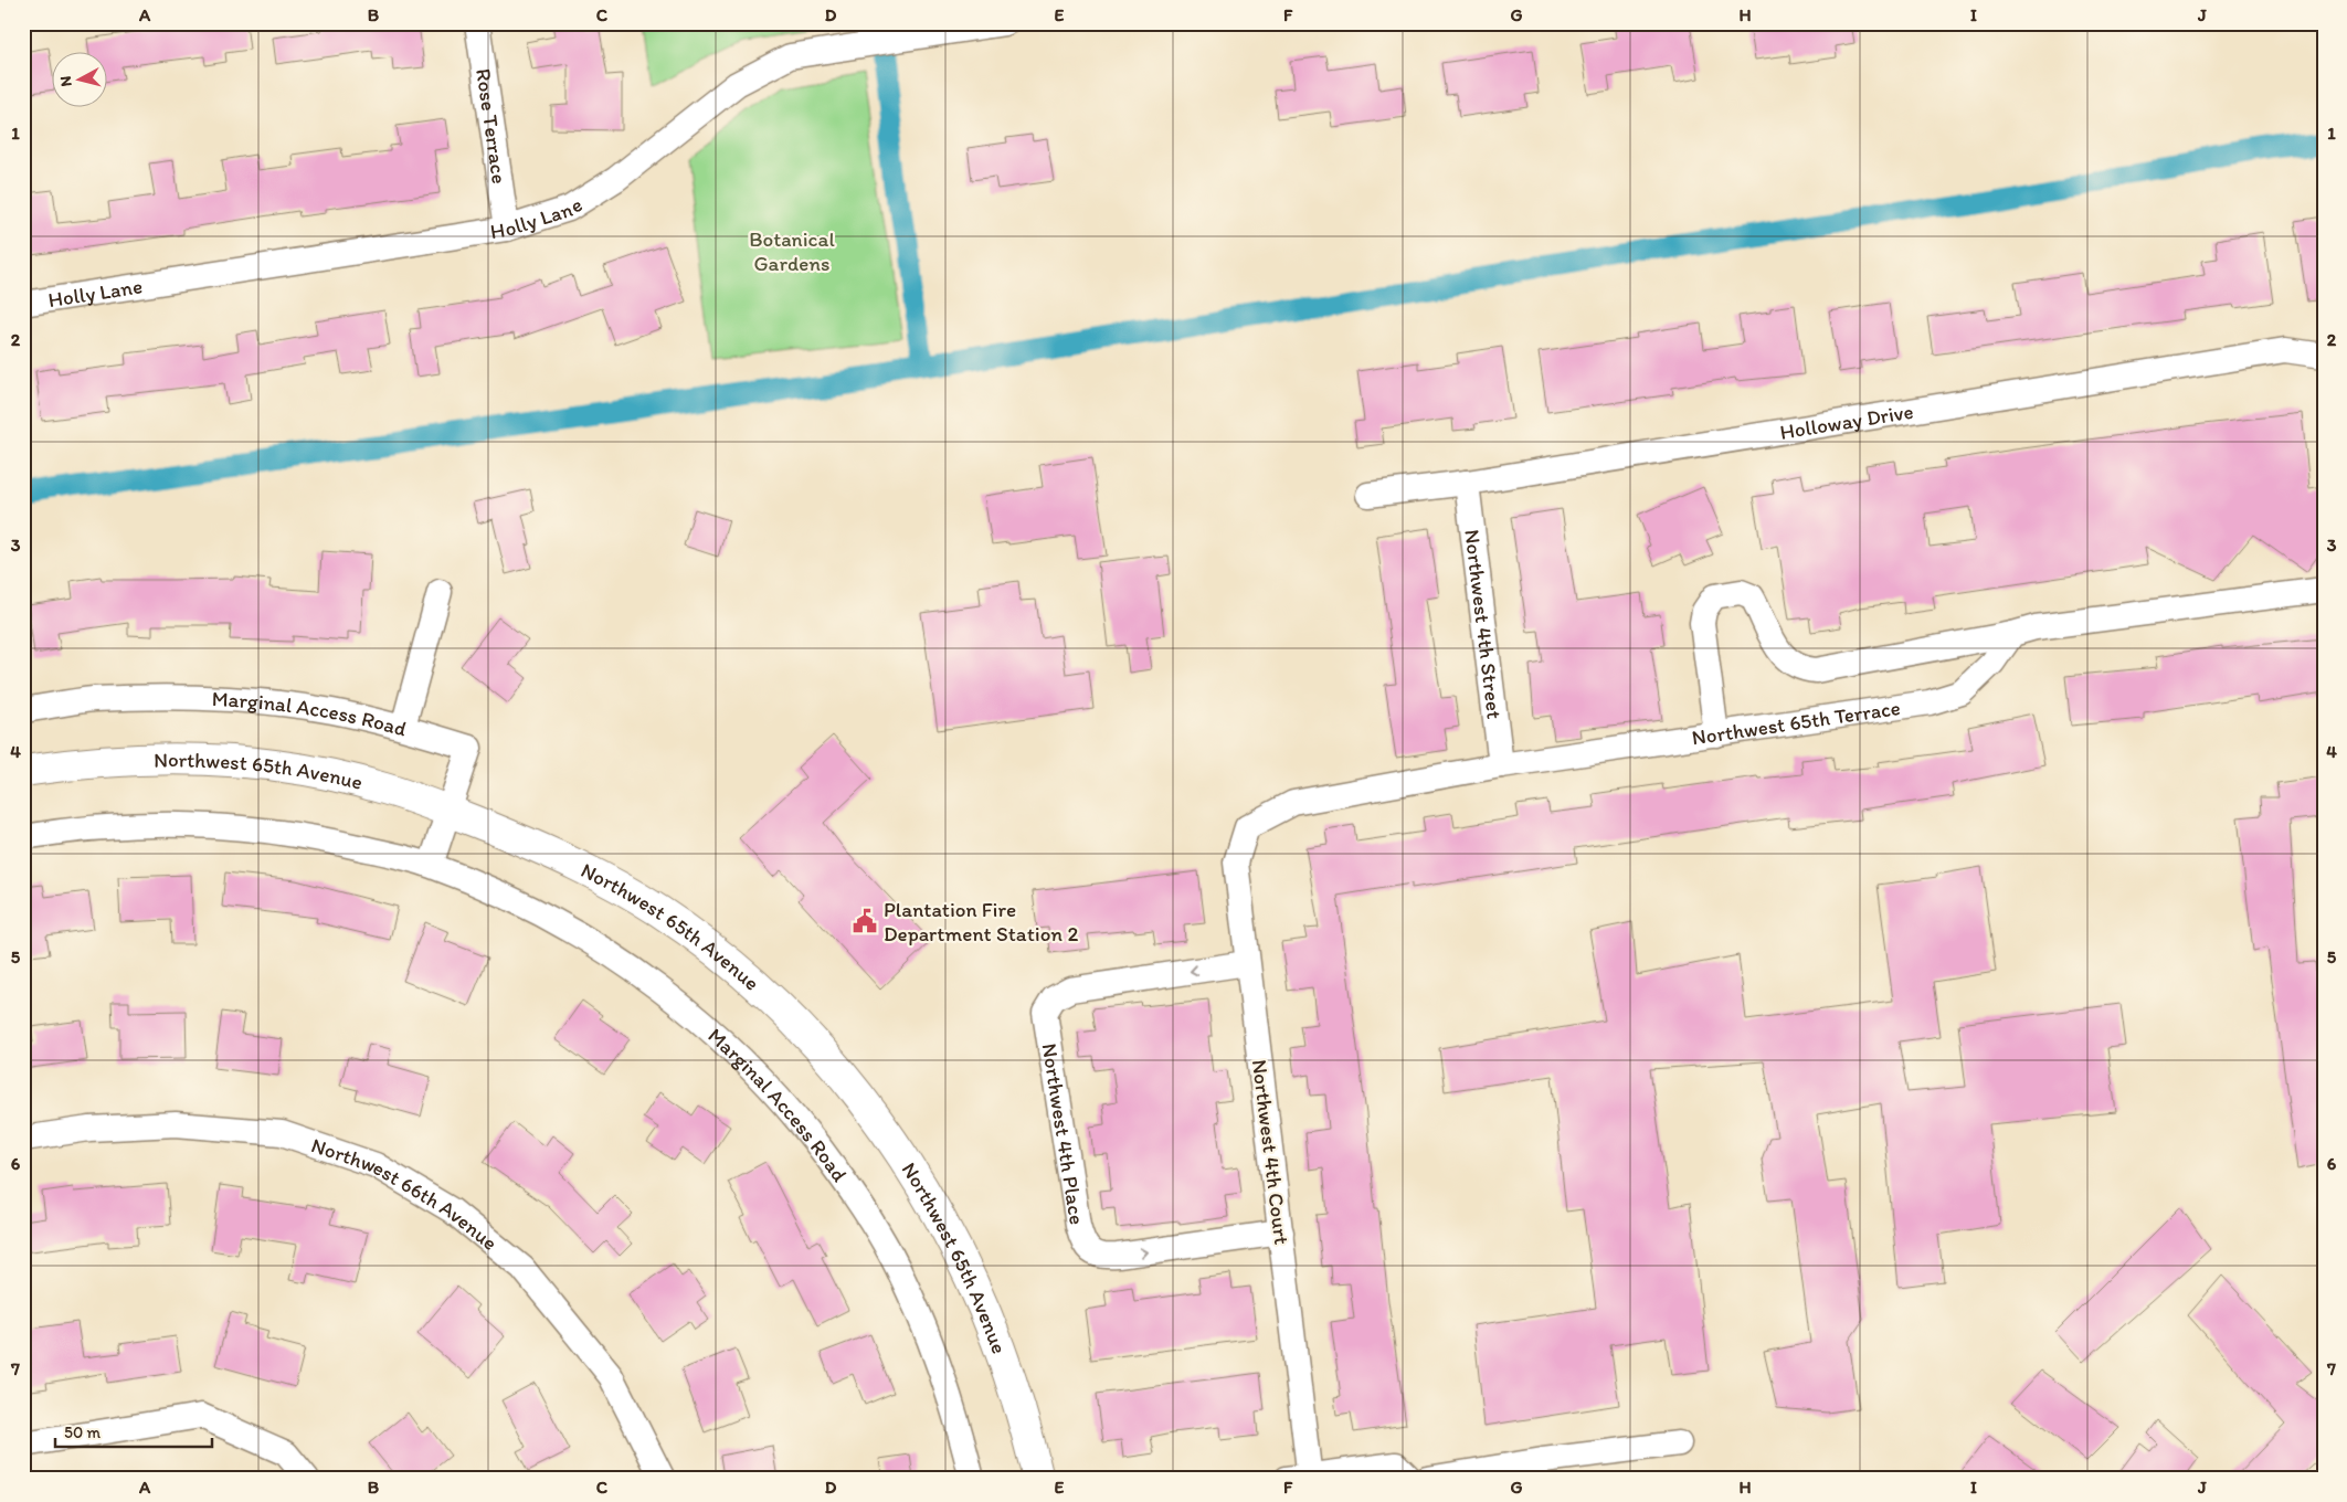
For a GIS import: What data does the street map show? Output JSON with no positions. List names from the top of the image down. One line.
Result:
{"streets":{"street":["Rose Terrace","Holly Lane","Holloway Drive","Northwest 4th Street","Marginal Access Road","Northwest 65th Terrace","Northwest 65th Avenue","Northwest 4th Place","Northwest 4th Court","Northwest 66th Avenue"]},"crossings":[["Rose Terrace","Holly Lane"],["Holloway Drive","Northwest 4th Street"],["Northwest 4th Street","Northwest 65th Terrace"],["Marginal Access Road","Northwest 65th Avenue"],["Northwest 65th Terrace","Northwest 4th Court"],["Northwest 4th Place","Northwest 4th Court"]],"parks":["Botanical Gardens"],"places":{"public building":["Plantation Fire Department Station 2"]},"scale_bar":"50 m","north":"left","grid":{"columns":["A","B","C","D","E","F","G","H","I","J"],"rows":["1","2","3","4","5","6","7"]}}
